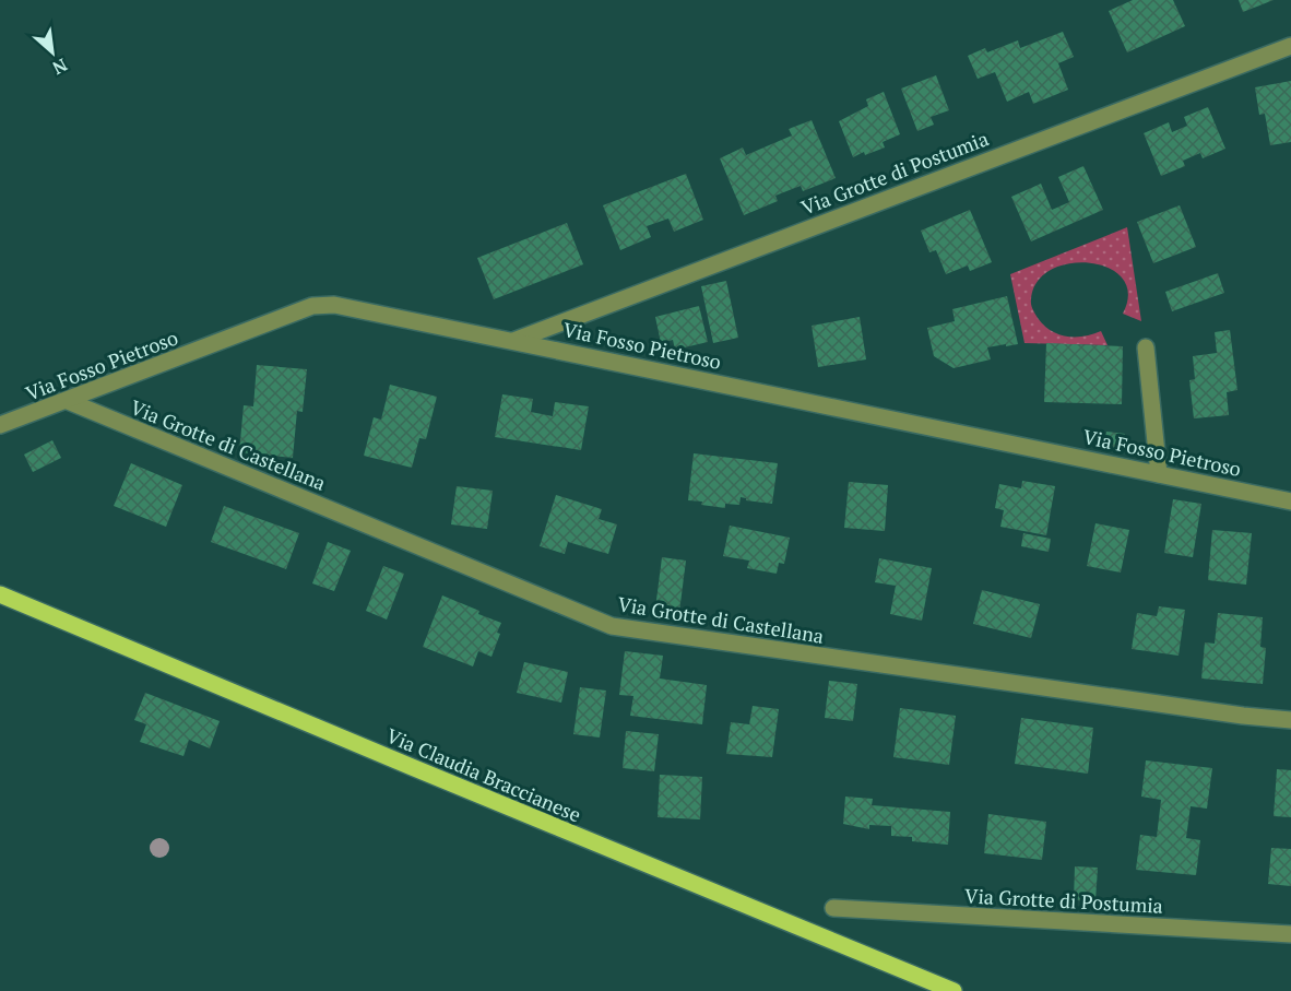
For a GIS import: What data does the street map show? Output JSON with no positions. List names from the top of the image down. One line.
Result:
{"streets":{"main road":["Via Claudia Braccianese"],"street":["Via Grotte di Postumia","Via Fosso Pietroso","Via Grotte di Castellana"]},"crossings":[["Via Grotte di Postumia","Via Fosso Pietroso"],["Via Fosso Pietroso","Via Grotte di Castellana"]],"north":"bottom right"}
